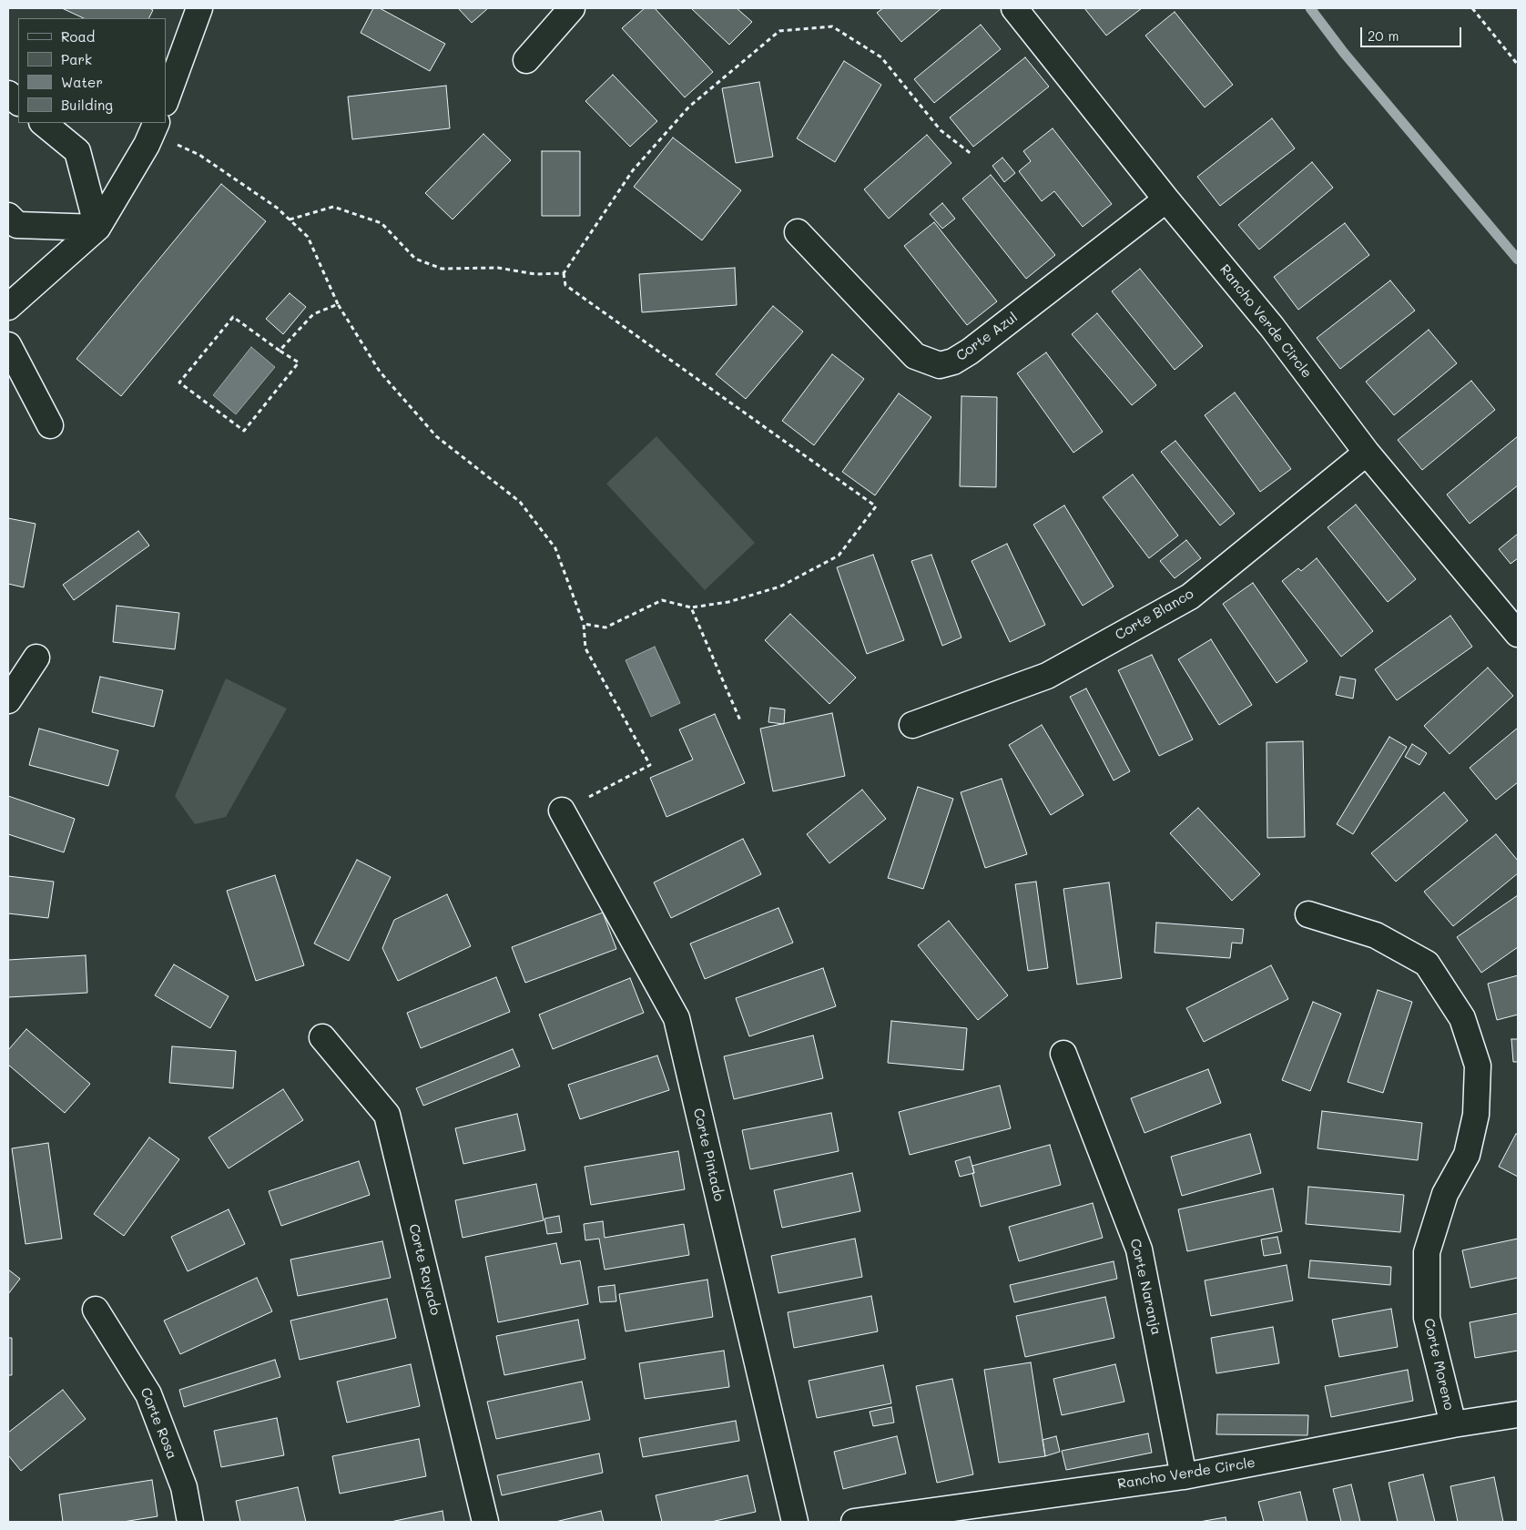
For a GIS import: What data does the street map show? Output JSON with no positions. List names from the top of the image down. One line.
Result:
{"streets":{"street":["Rancho Verde Circle","Corte Azul","Corte Blanco","Corte Pintado","Corte Rayado","Corte Naranja","Corte Moreno","Corte Rosa"]},"crossings":[["Rancho Verde Circle","Corte Azul"],["Rancho Verde Circle","Corte Blanco"],["Rancho Verde Circle","Corte Naranja"],["Rancho Verde Circle","Corte Moreno"]],"legend":["Road","Park","Water","Building"],"scale_bar":"20 m"}
